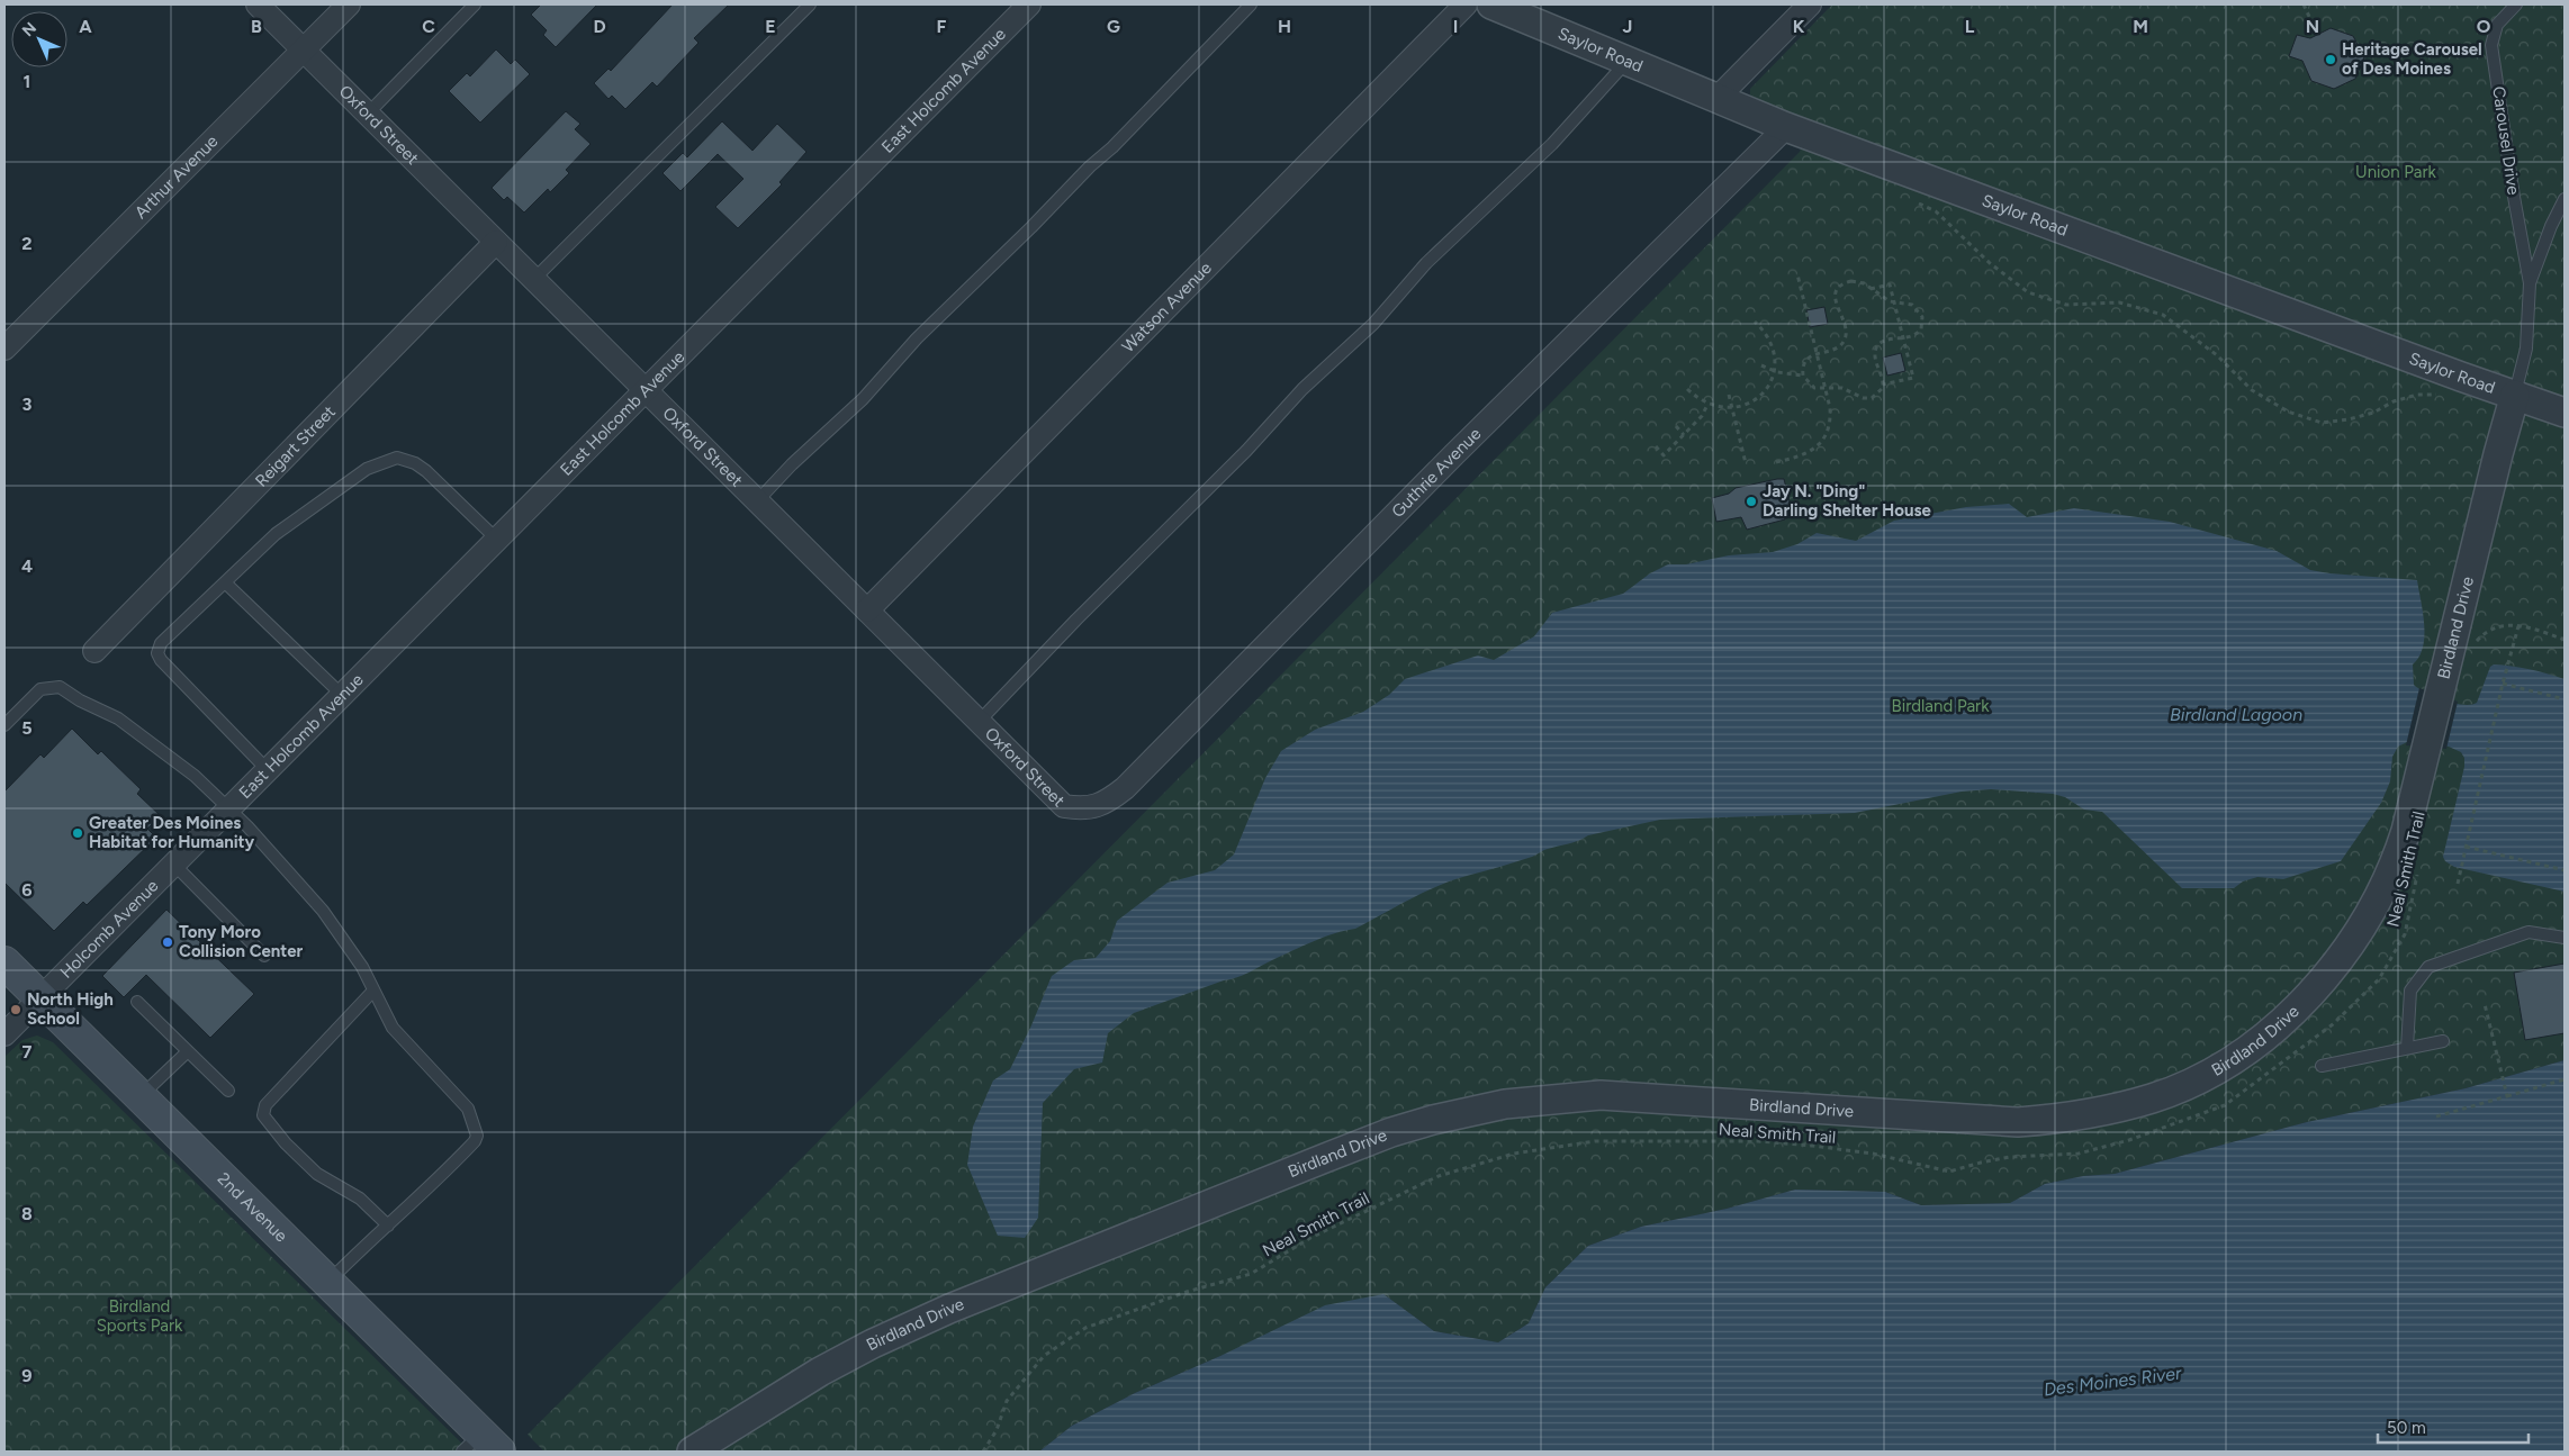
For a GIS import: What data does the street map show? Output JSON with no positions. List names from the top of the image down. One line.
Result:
{"streets":{"main road":["2nd Avenue"],"street":["Saylor Road","East Holcomb Avenue","Oxford Street","Arthur Avenue","Watson Avenue","Reigart Street","Guthrie Avenue","Birdland Drive","Holcomb Avenue"],"lane":["Carousel Drive"],"path":["Neal Smith Trail"]},"crossings":[["Saylor Road","Guthrie Avenue"],["Saylor Road","Birdland Drive"],["East Holcomb Avenue","Oxford Street"],["East Holcomb Avenue","Holcomb Avenue"],["Oxford Street","Arthur Avenue"],["Oxford Street","Watson Avenue"],["Oxford Street","Reigart Street"],["Oxford Street","Guthrie Avenue"],["Holcomb Avenue","2nd Avenue"]],"water":["Birdland Lagoon","Des Moines River"],"parks":["Union Park","Birdland Park","Birdland Sports Park"],"places":["Heritage Carousel of Des Moines","Jay N. \"Ding\" Darling Shelter House","Greater Des Moines Habitat for Humanity","Tony Moro Collision Center","North High School"],"scale_bar":"50 m","north":"top left","grid":{"columns":["A","B","C","D","E","F","G","H","I","J","K","L","M","N","O"],"rows":["1","2","3","4","5","6","7","8","9"]}}
